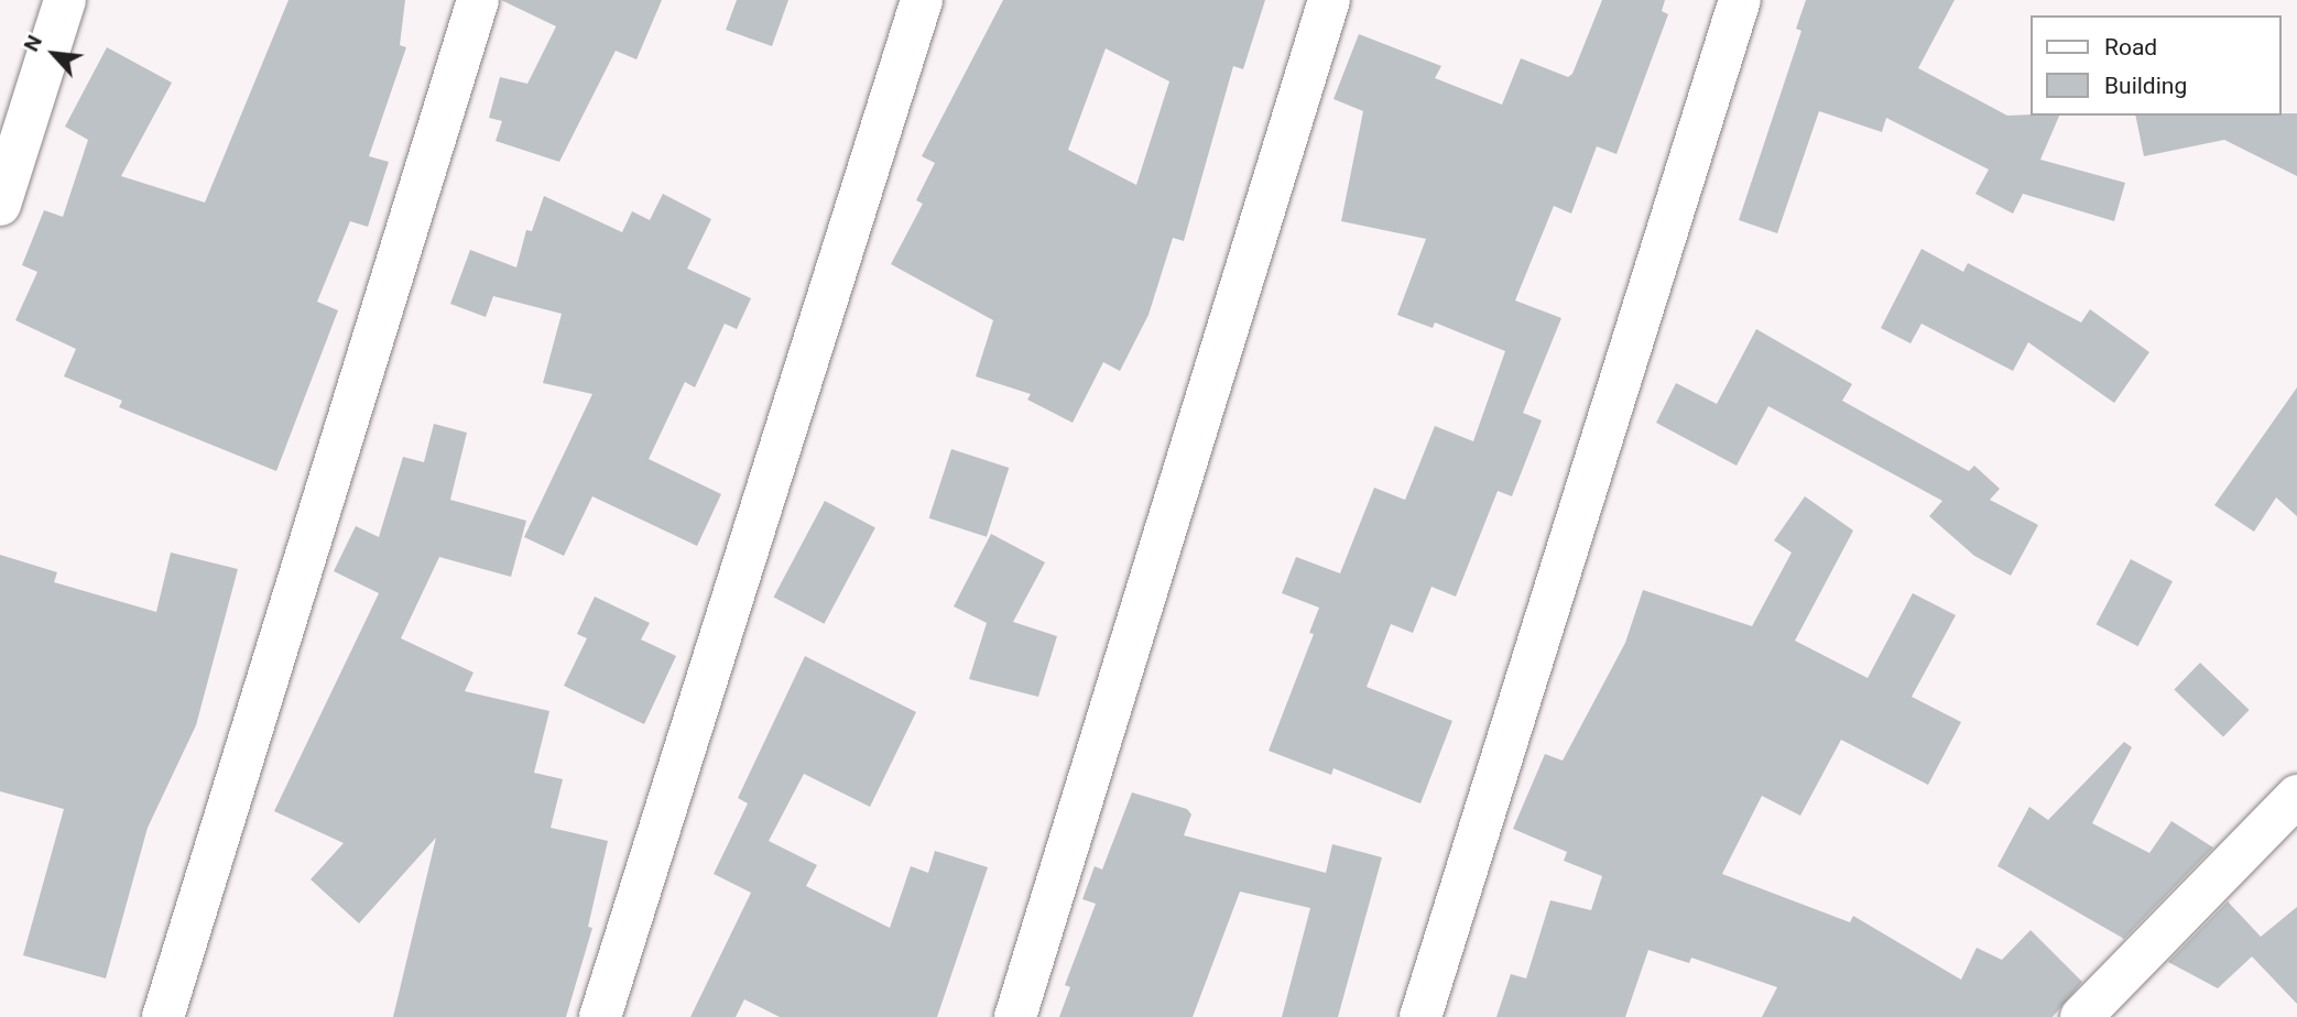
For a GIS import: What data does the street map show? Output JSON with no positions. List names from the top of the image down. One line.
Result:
{"legend":["Road","Building"],"north":"top left"}
